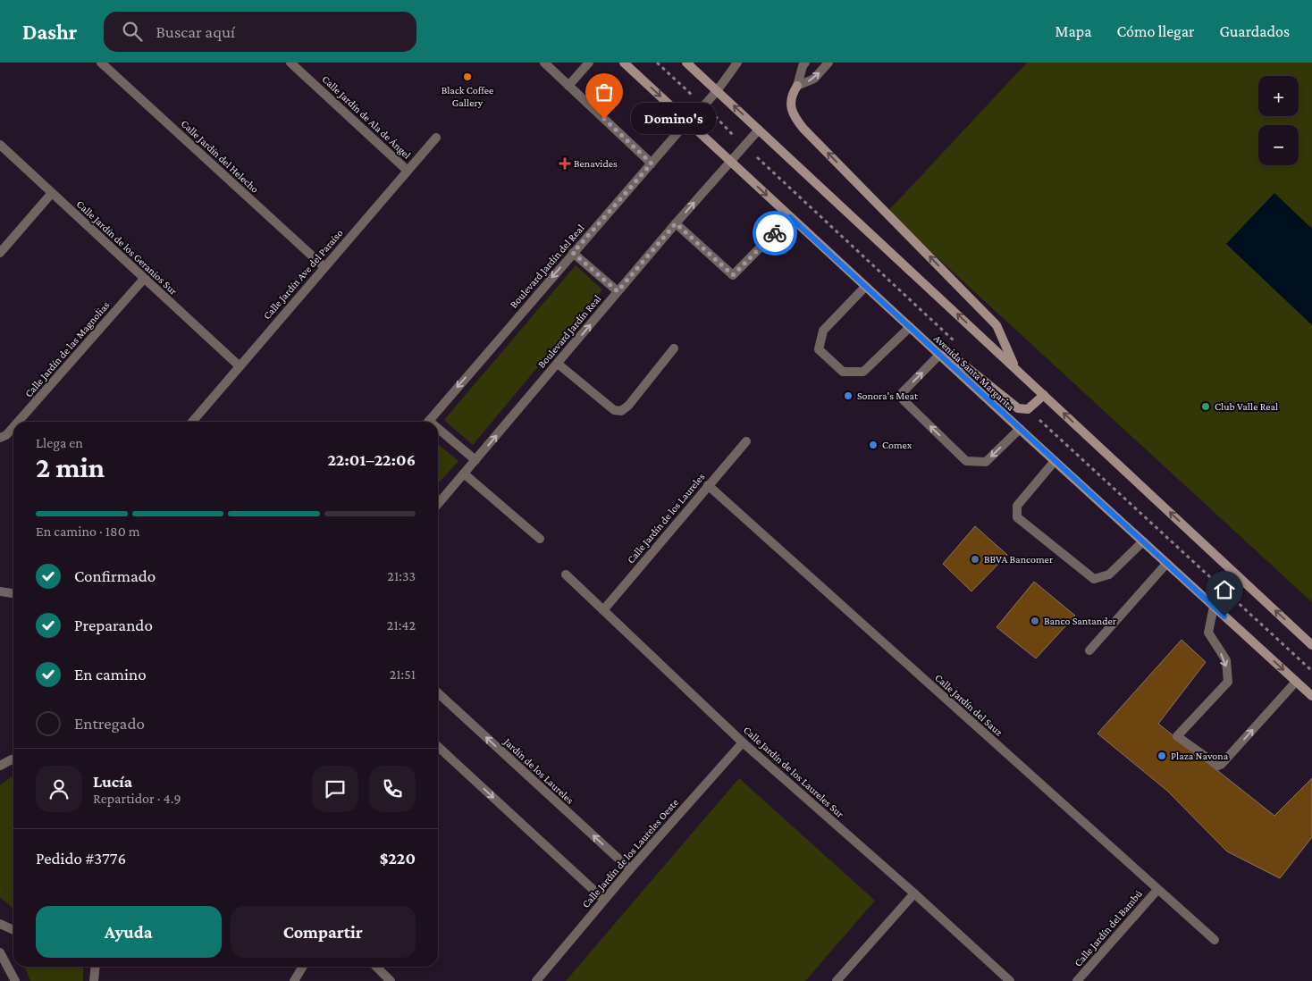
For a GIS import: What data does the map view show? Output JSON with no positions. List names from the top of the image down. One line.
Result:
{"streets":{"main road":["Avenida Santa Margarita"],"street":["Calle Jardín de Ala de Ángel","Calle Jardín del Helecho","Calle Jardín de los Geranios Sur","Boulevard Jardín del Real","Calle Jardín Ave del Paraíso","Boulevard Jardín Real","Calle Jardín de las Magnolias","Calle Jardín de los Laureles","Calle Jardín del Sauz","Jardín de los Laureles","Calle Jardín de los Laureles Sur","Calle Jardín de los Laureles Oeste","Calle Jardín del Bambú"]},"crossings":[["Calle Jardín de Ala de Ángel","Calle Jardín Ave del Paraíso"],["Calle Jardín del Helecho","Calle Jardín Ave del Paraíso"],["Calle Jardín de los Geranios Sur","Calle Jardín Ave del Paraíso"],["Calle Jardín de los Geranios Sur","Calle Jardín de las Magnolias"],["Boulevard Jardín del Real","Avenida Santa Margarita"],["Boulevard Jardín Real","Avenida Santa Margarita"],["Calle Jardín de los Laureles","Calle Jardín del Sauz"],["Calle Jardín de los Laureles","Calle Jardín de los Laureles Sur"],["Calle Jardín del Sauz","Calle Jardín del Bambú"],["Jardín de los Laureles","Calle Jardín de los Laureles Oeste"],["Calle Jardín de los Laureles Sur","Calle Jardín de los Laureles Oeste"]],"one_way":["Boulevard Jardín del Real","Boulevard Jardín Real"],"places":{"other":["Black Coffee Gallery","Domino's","Sonora's Meat","Club Valle Real","Comex","BBVA Bancomer","Banco Santander","Plaza Navona"],"health":["Benavides"]},"page":{"header":"Dashr","search":"Buscar aquí","nav":["Mapa","Cómo llegar","Guardados"],"map_buttons":["+","−"],"bubble":"Domino's","heading":["2 min","Llega en","22:01–22:06"],"panel":["Lucía","Repartidor · 4.9","Pedido #3776","$220"],"bar":"En camino · 180 m","list":[["Confirmado","21:33"],["Preparando","21:42"],["En camino","21:51"],"Entregado"],"buttons":["Ayuda","Compartir"]}}
